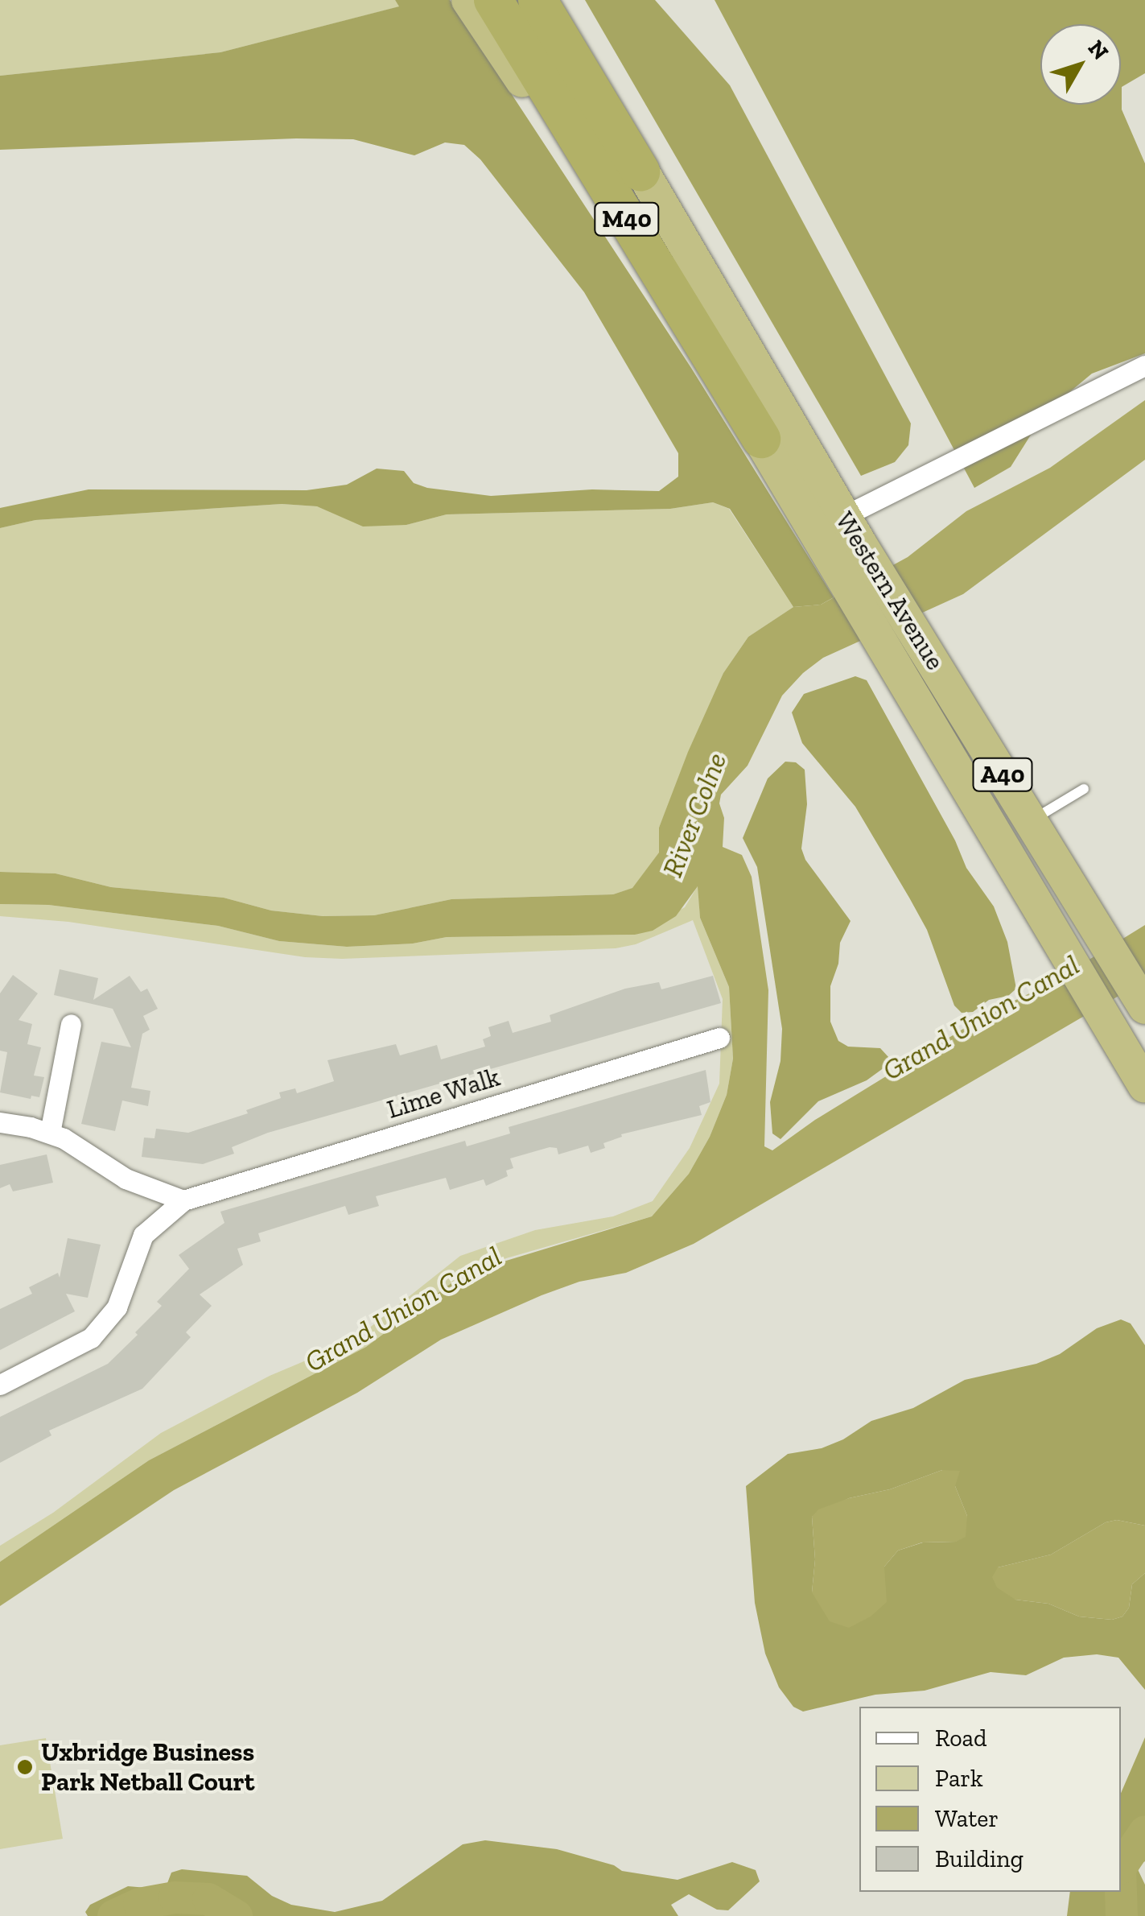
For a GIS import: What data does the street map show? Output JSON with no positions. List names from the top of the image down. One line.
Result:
{"streets":{"highway":["M40","Western Avenue","A40"],"street":["Lime Walk"]},"crossings":[["M40","Western Avenue"],["M40","A40"],["Western Avenue","A40"]],"water":["River Colne","Grand Union Canal"],"places":["Uxbridge Business Park Netball Court"],"legend":["Road","Park","Water","Building"],"north":"top right"}
